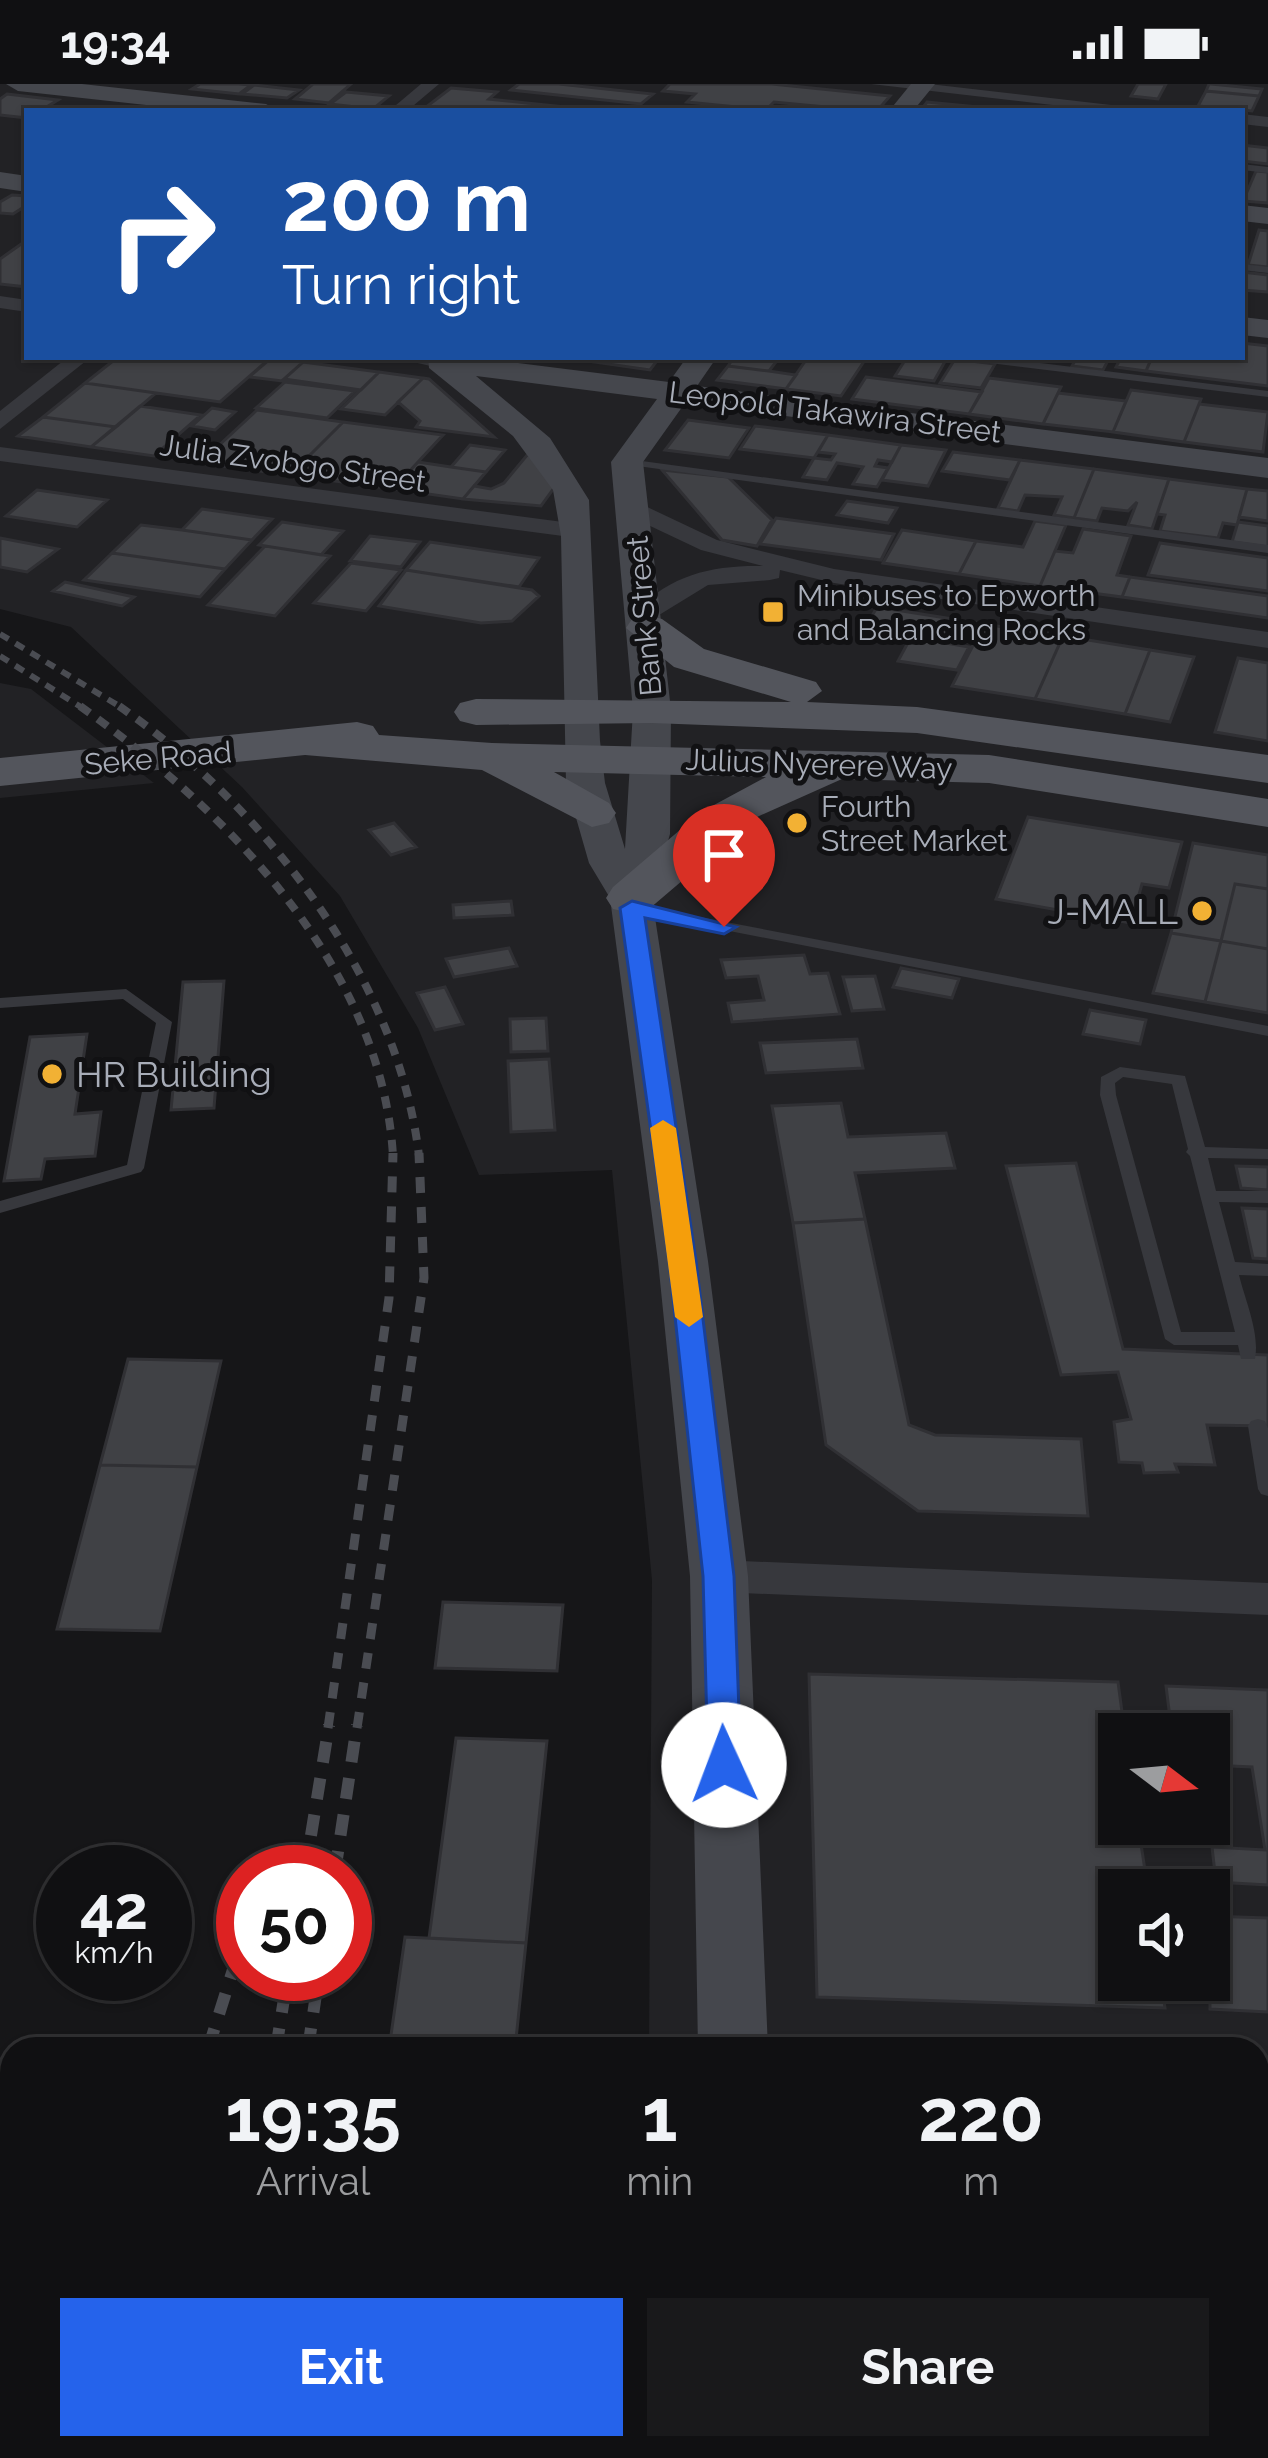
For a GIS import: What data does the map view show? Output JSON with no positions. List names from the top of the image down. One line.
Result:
{"streets":{"main road":["Leopold Takawira Street","Bank Street","Seke Road","Julius Nyerere Way"],"street":["Julia Zvobgo Street"]},"crossings":[["Bank Street","Julius Nyerere Way"],["Seke Road","Julius Nyerere Way"]],"places":{"transit":["Minibuses to Epworth and Balancing Rocks"],"other":["Fourth Street Market","J-MALL","HR Building"]},"north":"right","page":{"status":"19:34","turn":["200 m","Turn right"],"speed":"42 km/h","limit":"50","eta":["19:35","Arrival","1","min","220","m"],"buttons":["Exit","Share"]}}
